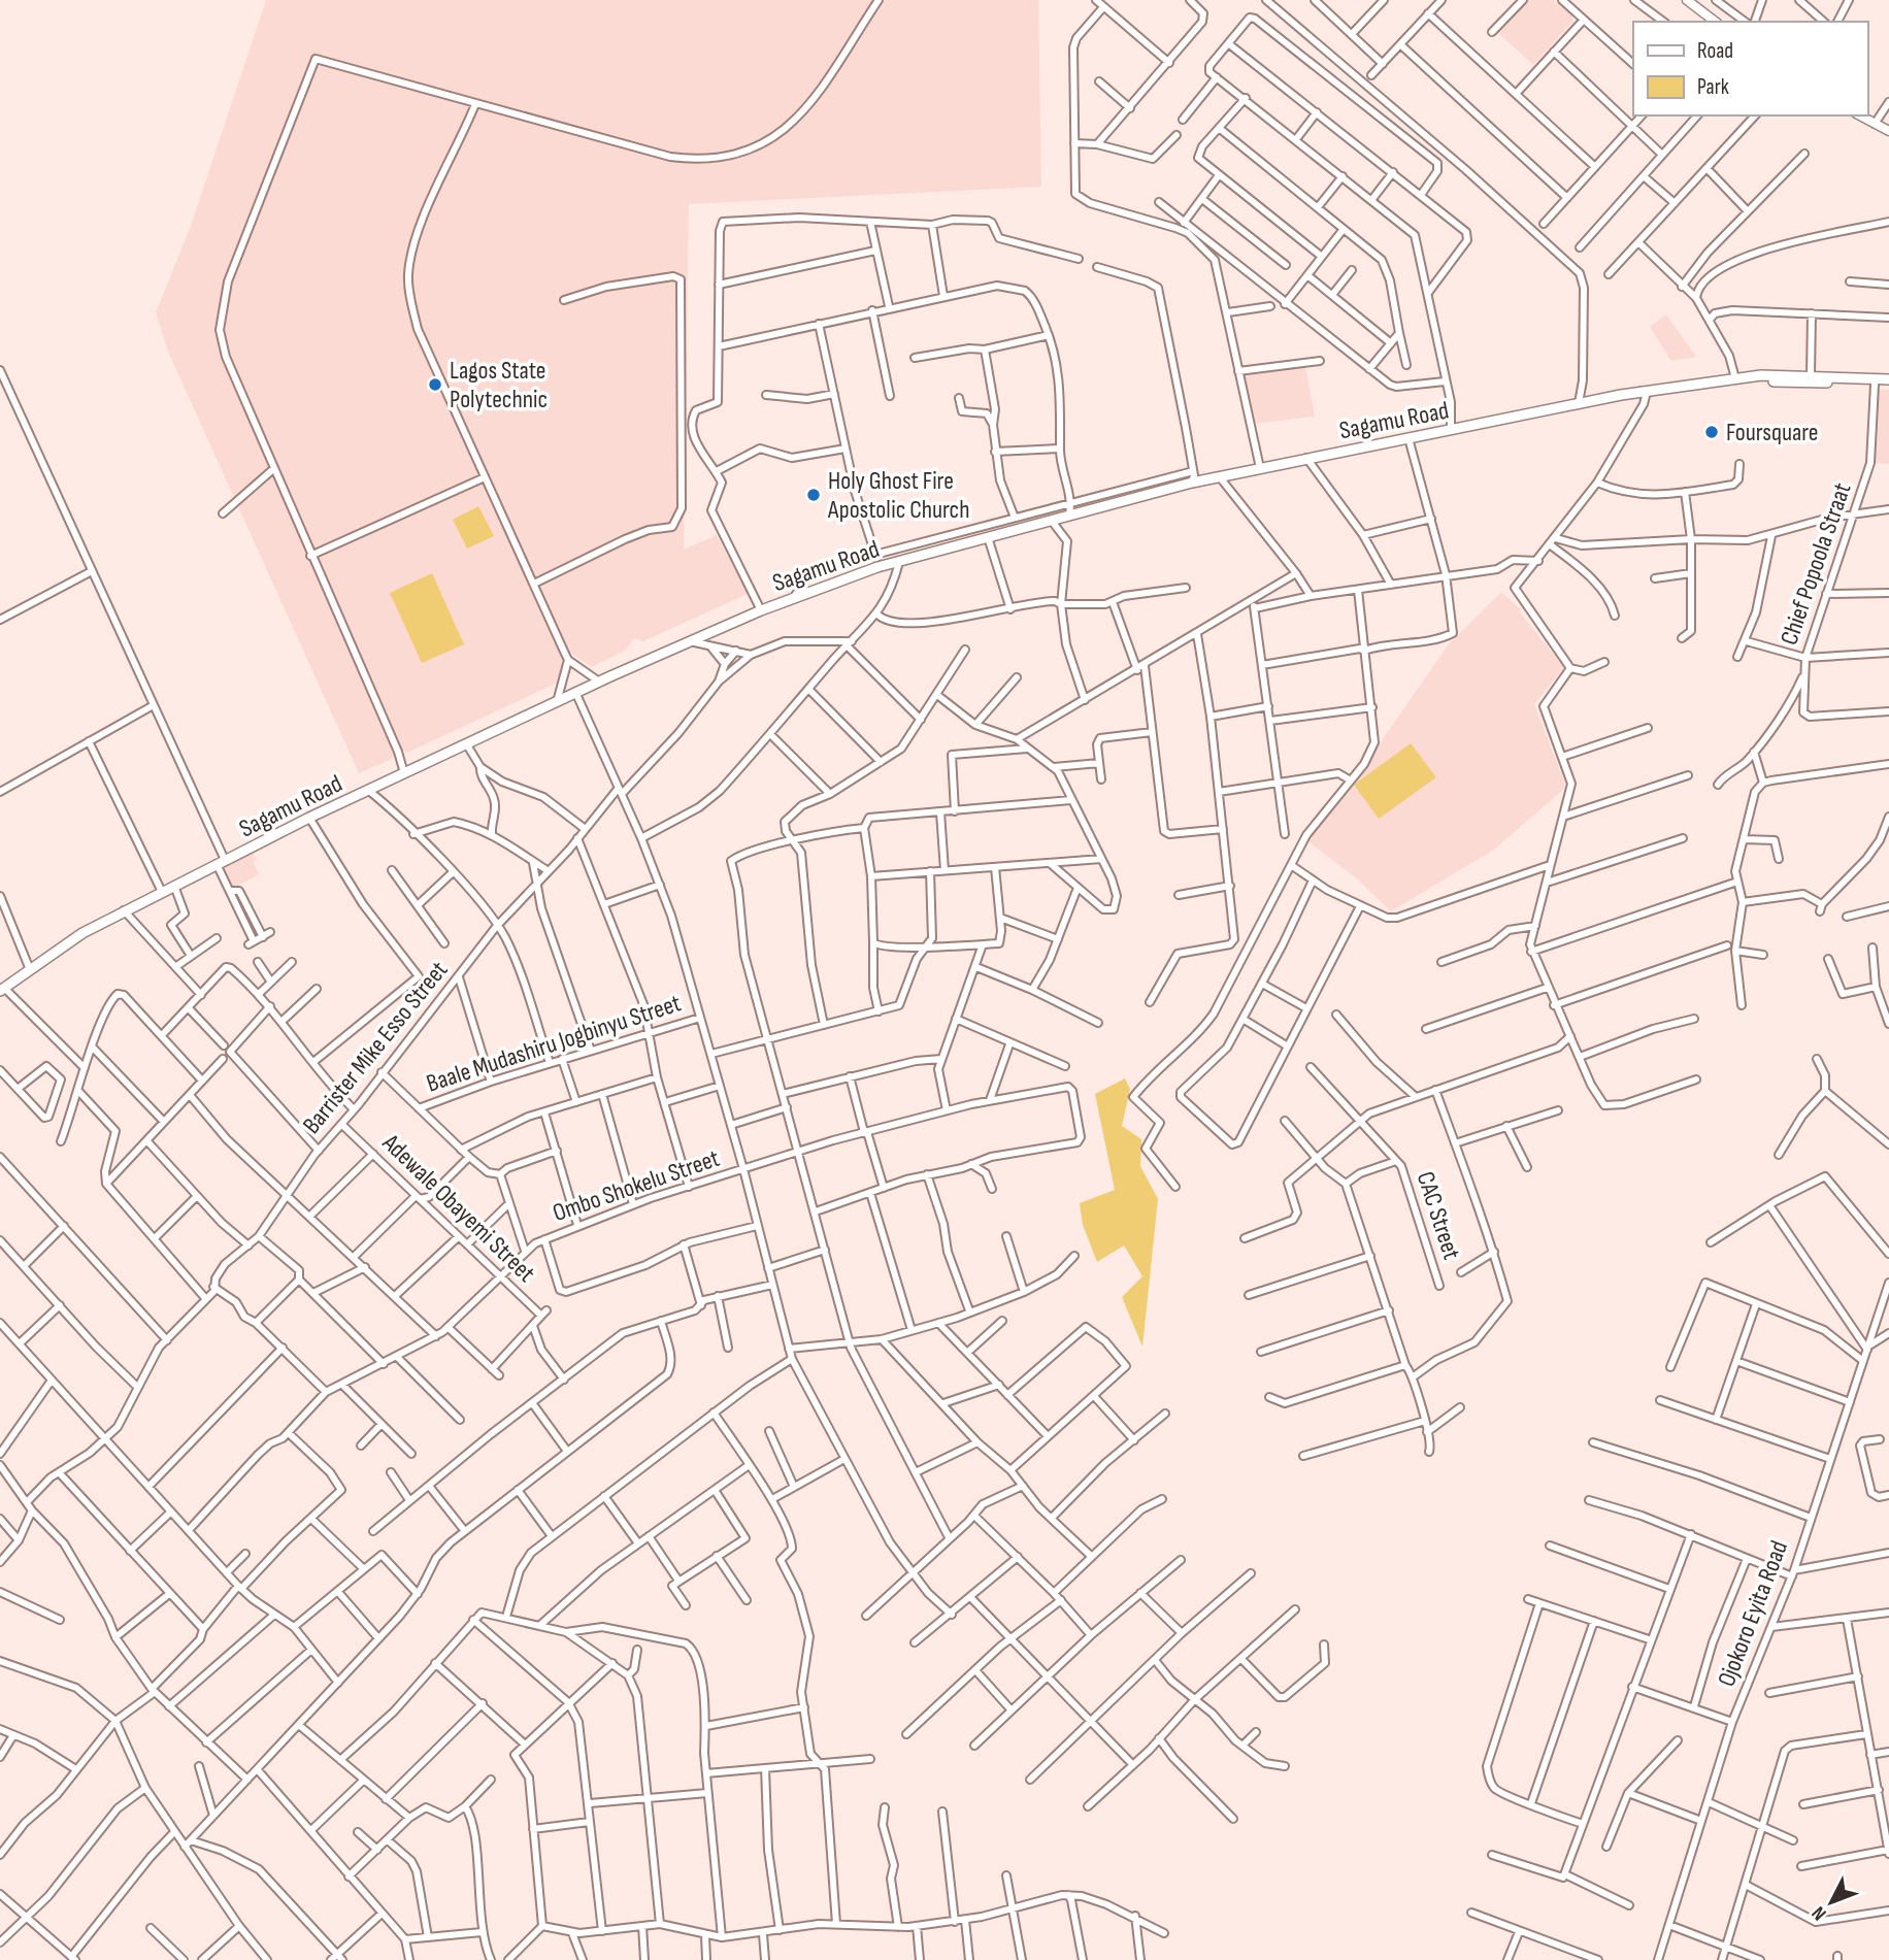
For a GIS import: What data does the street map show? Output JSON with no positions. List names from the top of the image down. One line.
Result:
{"streets":{"highway":["Sagamu Road"],"street":["Chief Popoola Straat","Baale Mudashiru Jogbinyu Street","Barrister Mike Esso Street","Ombo Shokelu Street","Adewale Obayemi Street","CAC Street","Ojokoro Eyita Road"]},"crossings":[["Sagamu Road","Chief Popoola Straat"],["Barrister Mike Esso Street","Adewale Obayemi Street"],["Ombo Shokelu Street","Adewale Obayemi Street"]],"places":["Lagos State Polytechnic","Foursquare","Holy Ghost Fire Apostolic Church"],"legend":["Road","Park"],"north":"bottom left"}
